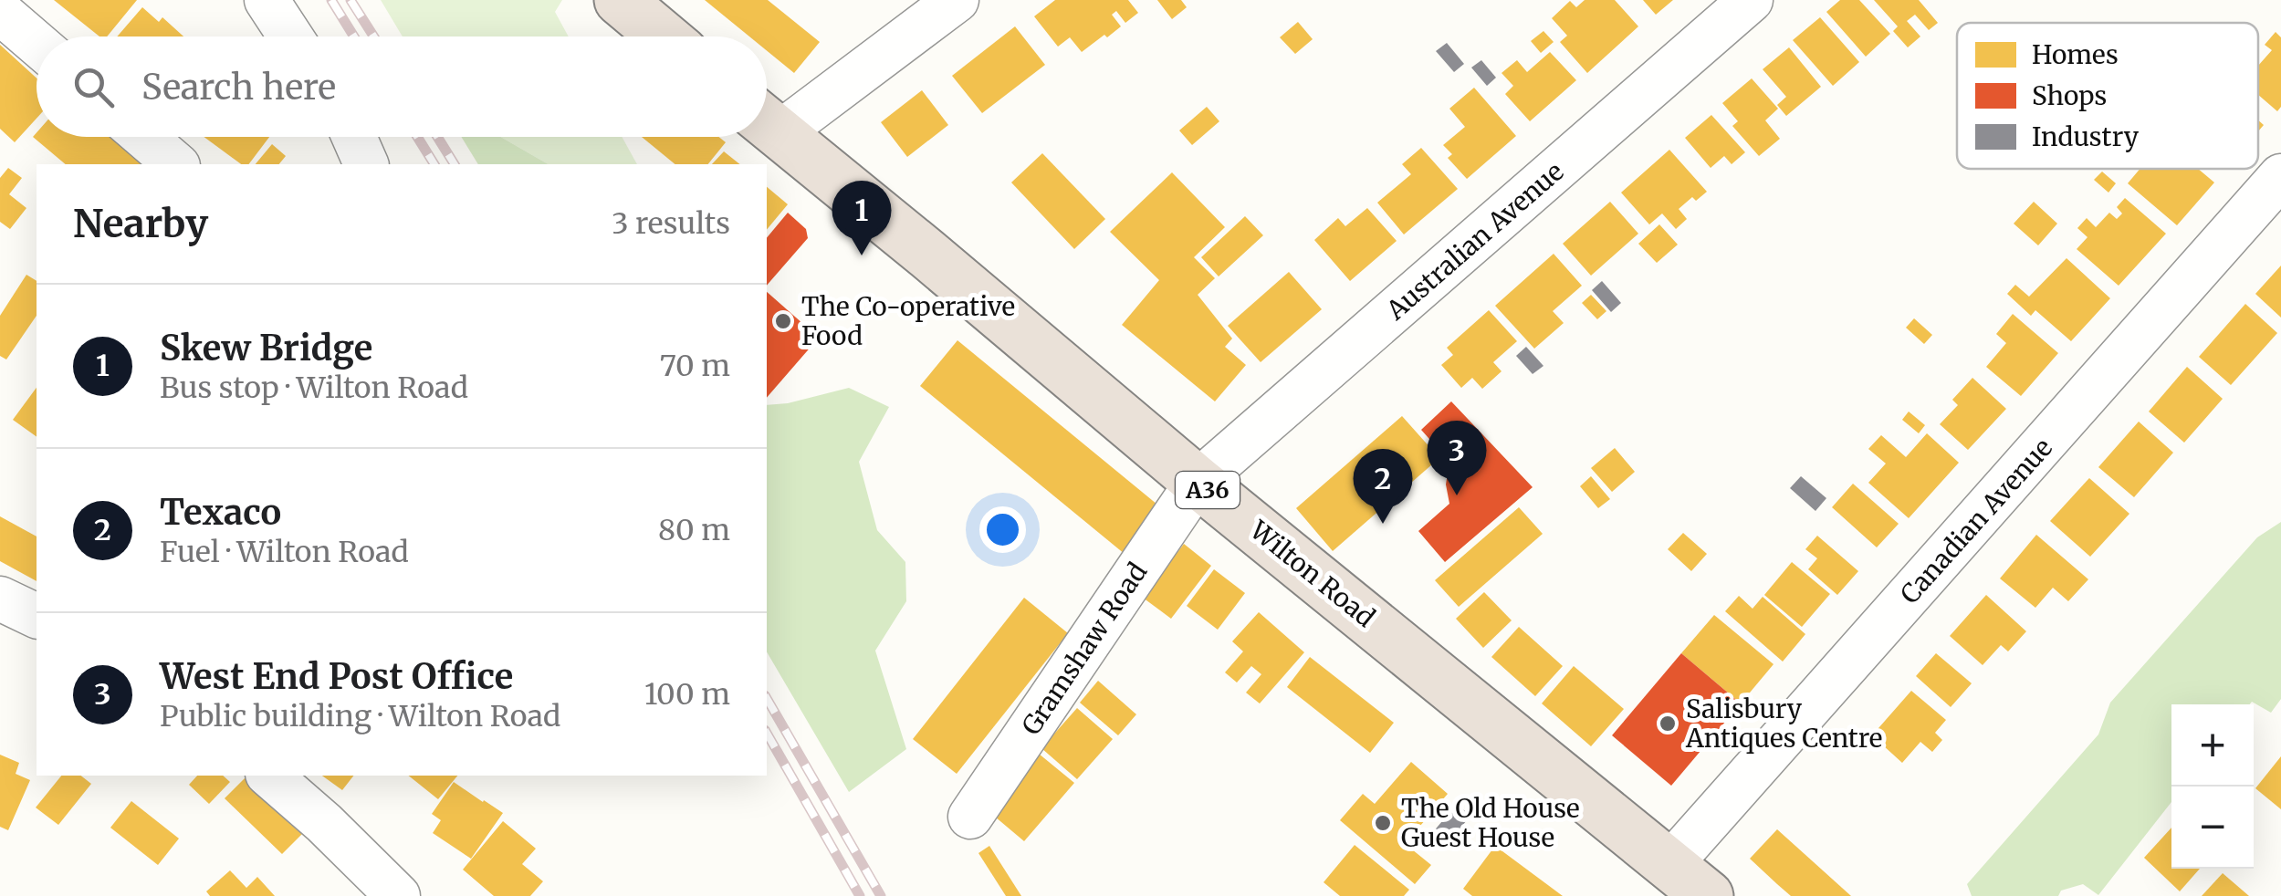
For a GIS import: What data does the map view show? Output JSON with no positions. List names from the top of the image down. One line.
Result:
{"streets":{"highway":["A36","Wilton Road"],"street":["Australian Avenue","Canadian Avenue","Gramshaw Road"]},"crossings":[["Australian Avenue","Wilton Road"],["Australian Avenue","Gramshaw Road"],["Canadian Avenue","Wilton Road"],["Wilton Road","Gramshaw Road"]],"places":["The Co-operative Food","Salisbury Antiques Centre","The Old House Guest House"],"legend":["Homes","Shops","Industry"],"page":{"search":"Search here","heading":["Nearby","3 results"],"pins":["1","3","2"],"list":[{"mark":"1","name":"Skew Bridge","note":"Bus stop · Wilton Road","value":"70 m"},{"mark":"2","name":"Texaco","note":"Fuel · Wilton Road","value":"80 m"},{"mark":"3","name":"West End Post Office","note":"Public building · Wilton Road","value":"100 m"}],"map_buttons":["+","−"]}}
